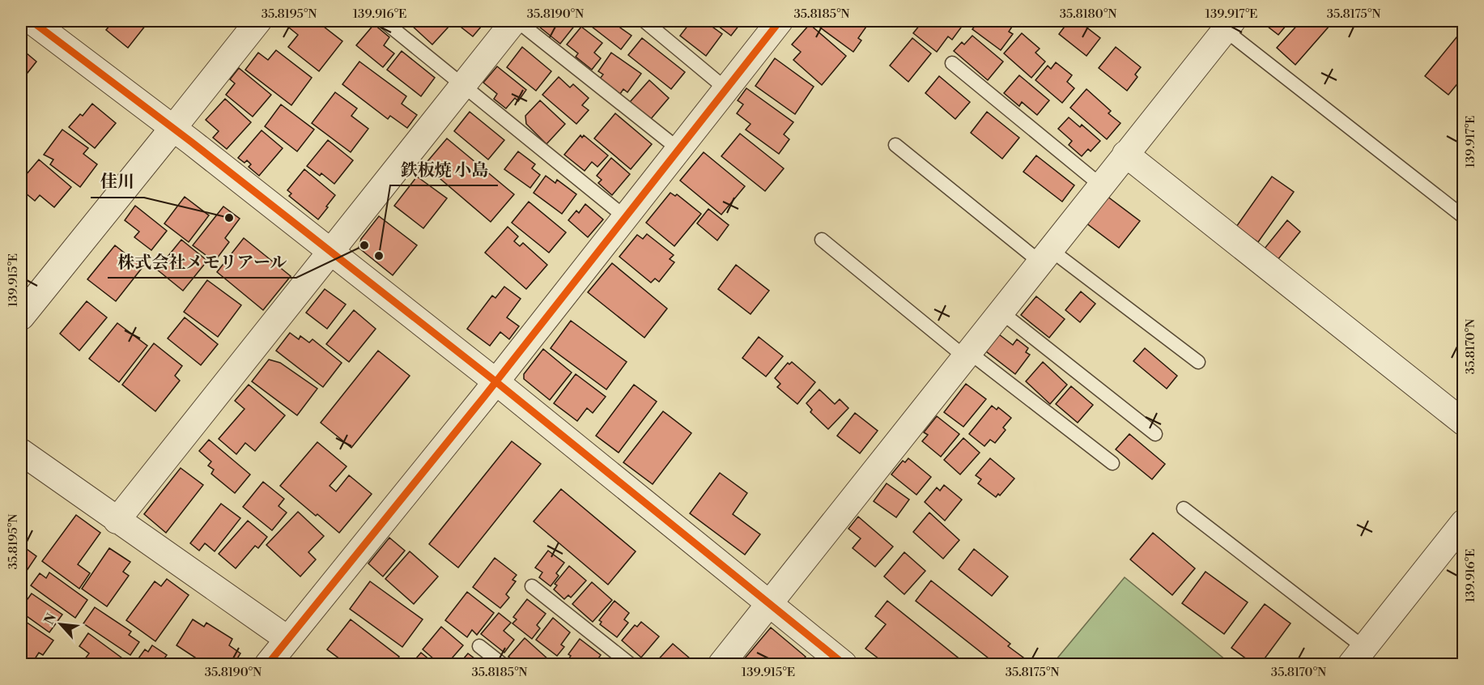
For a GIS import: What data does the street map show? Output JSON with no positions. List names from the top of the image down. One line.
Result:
{"places":["佳川","株式会社メモリアール","鉄板焼 小島"],"north":"top left","coordinates":["35.8195°N","139.916°E","35.8190°N","35.8185°N","35.8180°N","139.917°E","35.8175°N","139.915°E","35.8170°N"]}
